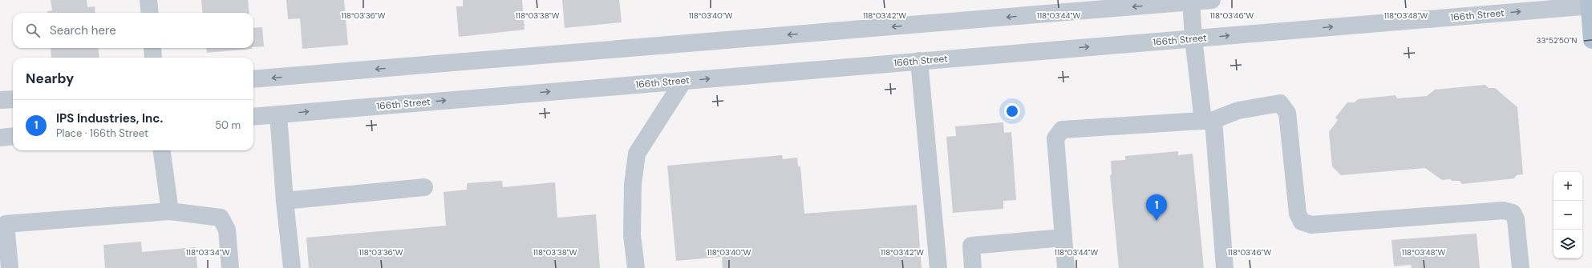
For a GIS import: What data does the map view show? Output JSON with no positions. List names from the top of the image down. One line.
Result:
{"streets":{"street":["166th Street"]},"page":{"search":"Search here","heading":"Nearby","list":[{"mark":"1","name":"IPS Industries, Inc.","note":"Place · 166th Street","value":"50 m"}],"map_buttons":["+","−"],"pins":"1"},"coordinates":["118°03'36\"W","118°03'38\"W","118°03'40\"W","118°03'42\"W","118°03'44\"W","118°03'46\"W","118°03'48\"W","33°52'50\"N","118°03'34\"W"]}
